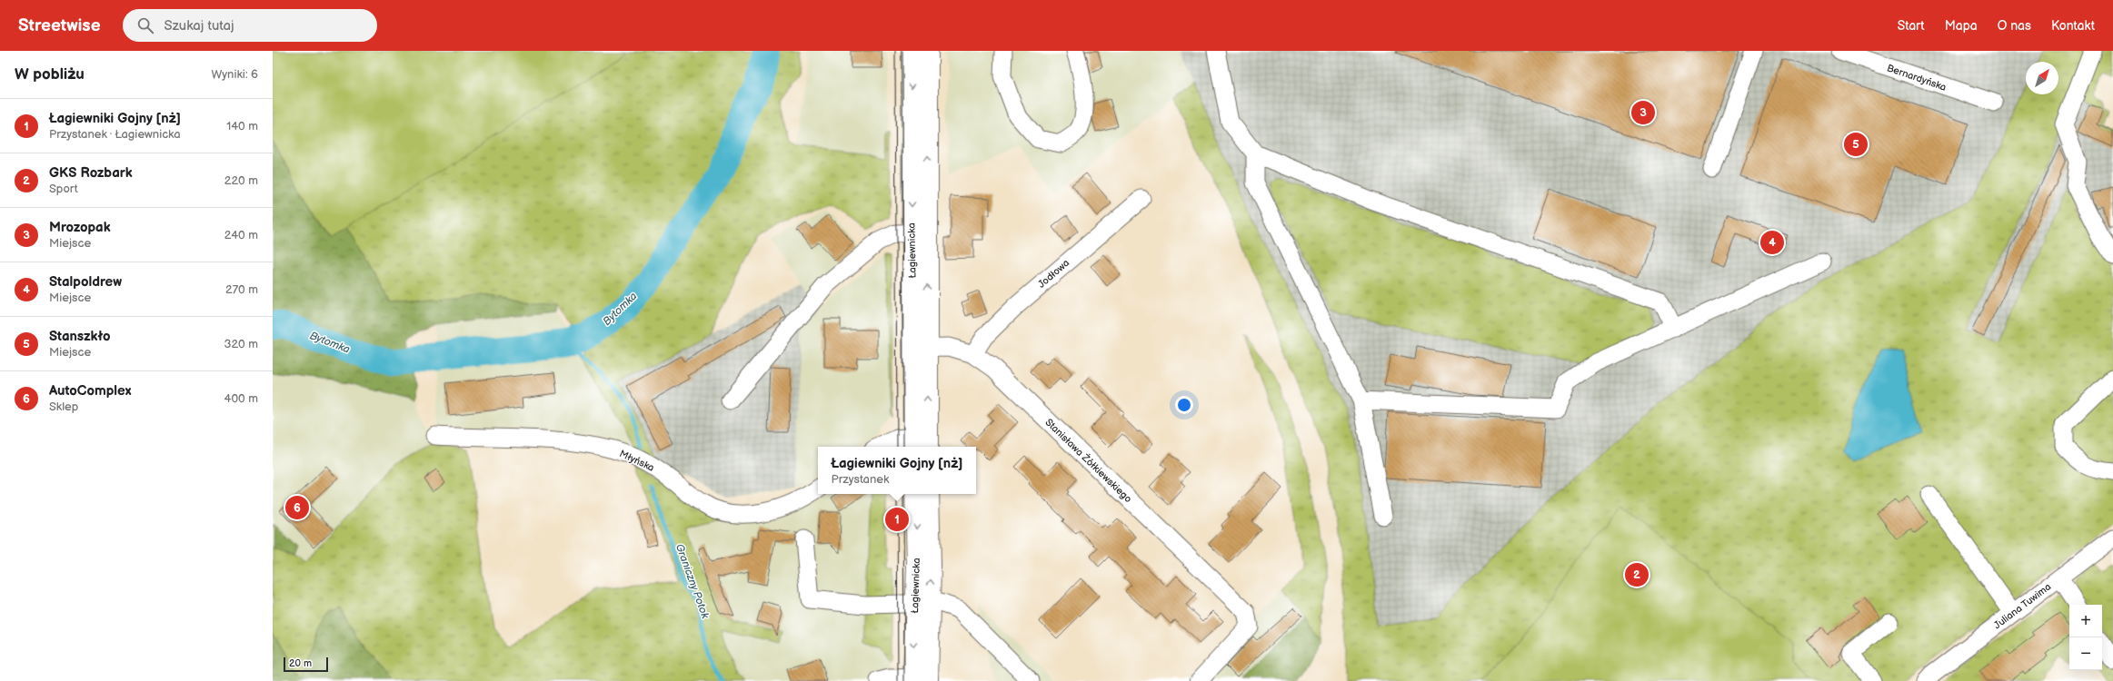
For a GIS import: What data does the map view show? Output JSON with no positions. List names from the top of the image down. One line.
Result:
{"streets":{"main road":["Łagiewnicka"],"street":["Bernardyńska","Jodłowa","Młyńska","Stanisława Żółkiewskiego","Juliana Tuwima"]},"crossings":[["Łagiewnicka","Stanisława Żółkiewskiego"],["Jodłowa","Stanisława Żółkiewskiego"]],"water":["Bytomka","Graniczny Potok"],"scale_bar":"20 m","north":"top right","page":{"header":"Streetwise","search":"Szukaj tutaj","nav":["Start","Mapa","O nas","Kontakt"],"heading":["W pobliżu","Wyniki: 6"],"list":[{"mark":"1","name":"Łagiewniki Gojny [nż]","note":"Przystanek · Łagiewnicka","value":"140 m"},{"mark":"2","name":"GKS Rozbark","note":"Sport","value":"220 m"},{"mark":"3","name":"Mrozopak","note":"Miejsce","value":"240 m"},{"mark":"4","name":"Stalpoldrew","note":"Miejsce","value":"270 m"},{"mark":"5","name":"Stanszkło","note":"Miejsce","value":"320 m"},{"mark":"6","name":"AutoComplex","note":"Sklep","value":"400 m"}],"pins":["3","5","4","6","1","2"],"popup":["Łagiewniki Gojny [nż]","Przystanek"],"map_buttons":["+","−"],"scale":"20 m"}}
